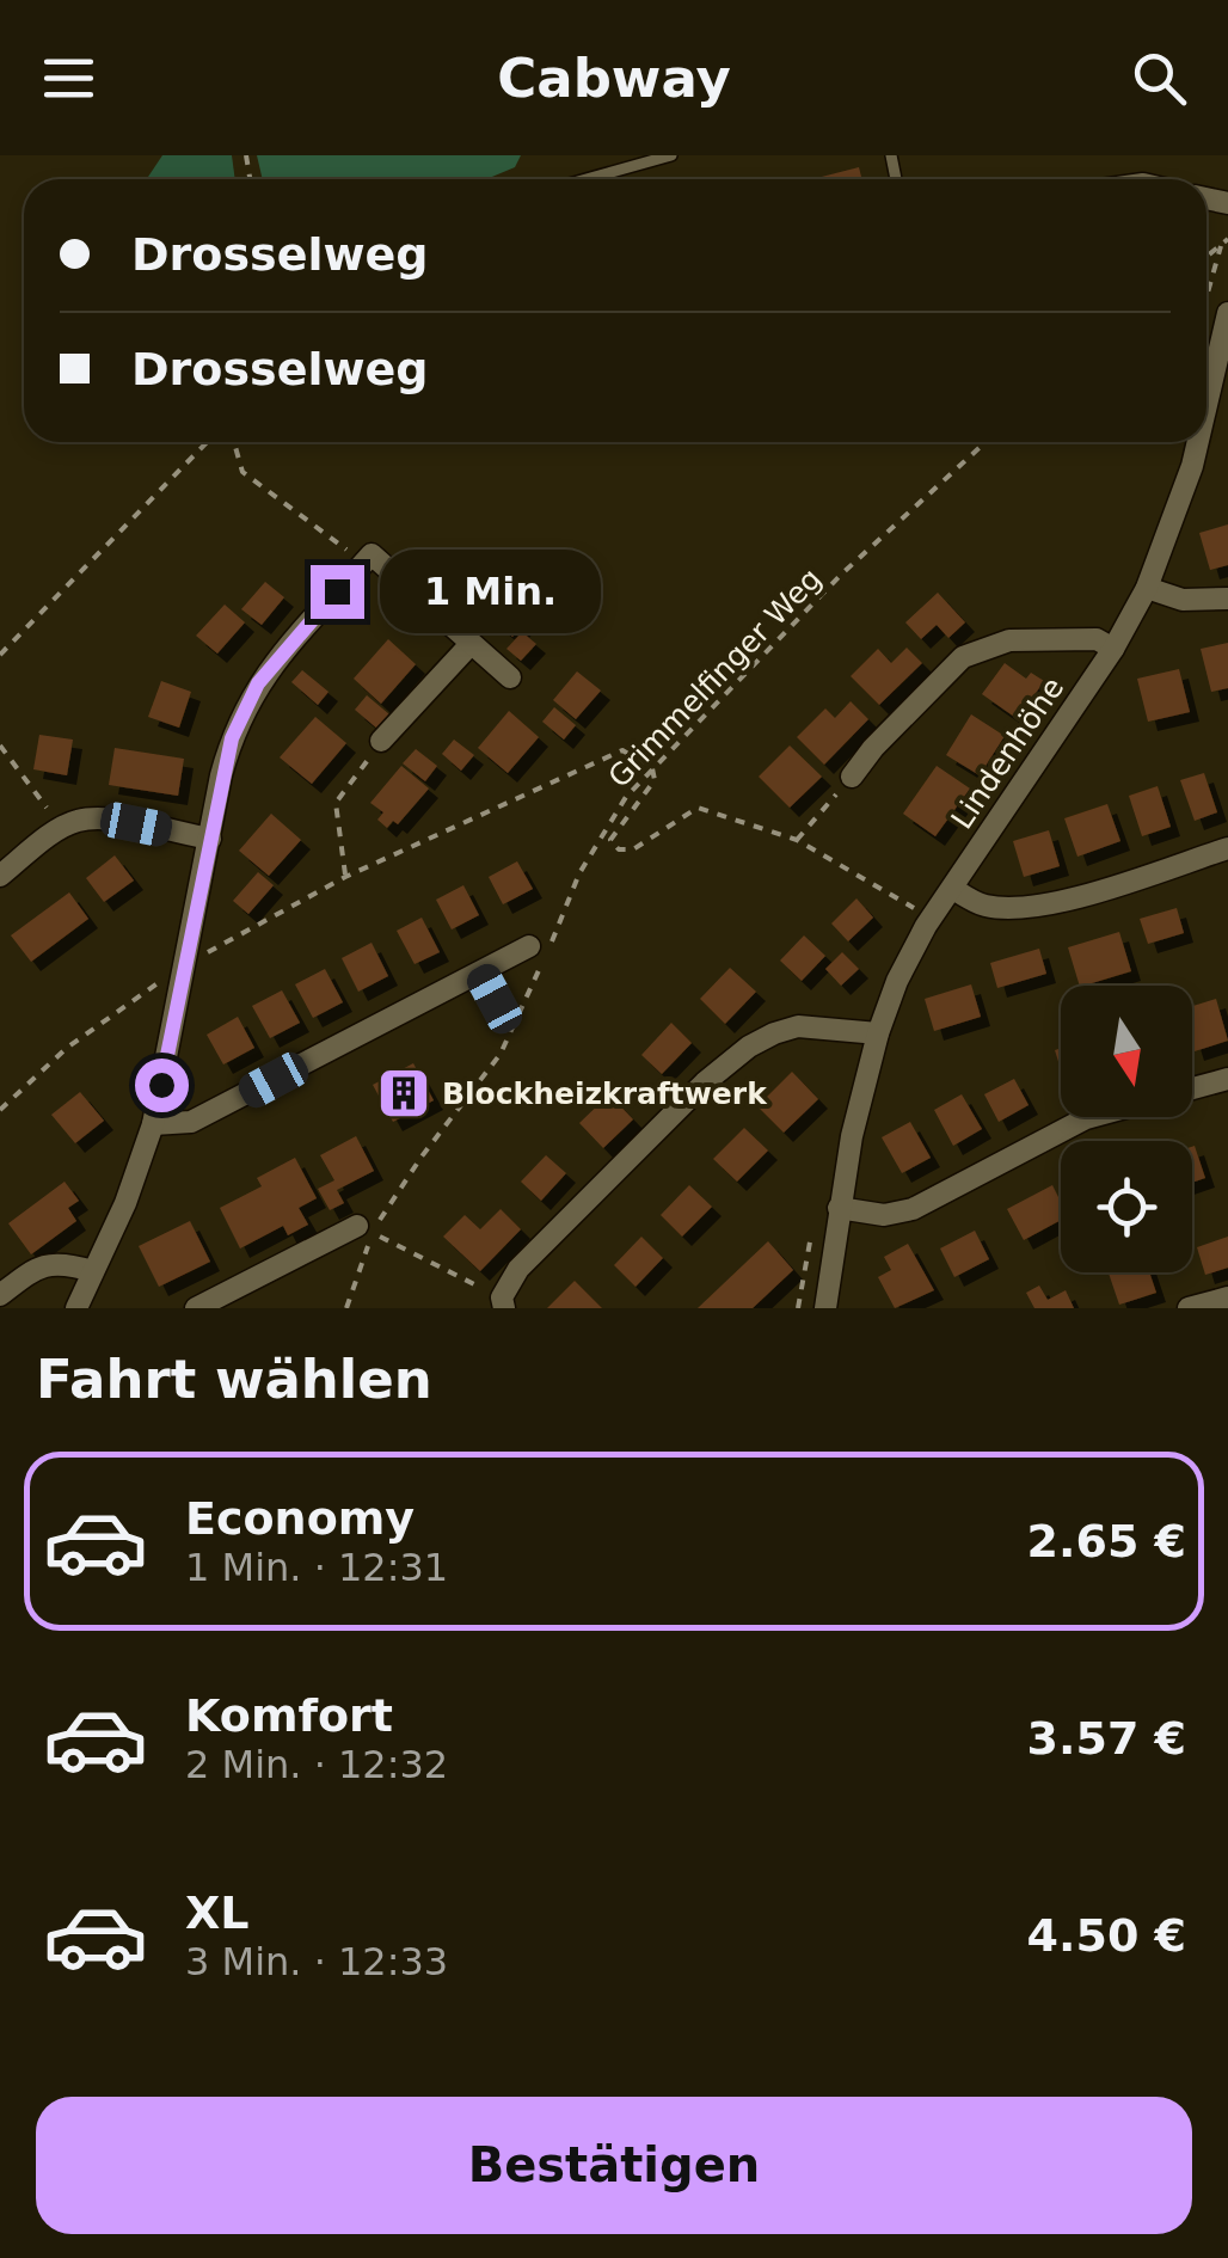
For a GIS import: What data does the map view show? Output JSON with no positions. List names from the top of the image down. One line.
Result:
{"streets":{"street":["Lindenhöhe"],"path":["Grimmelfinger Weg"]},"places":{"building":["Blockheizkraftwerk"]},"north":"bottom","page":{"header":"Cabway","banner":["Drosselweg","Drosselweg"],"bubble":"1 Min.","heading":"Fahrt wählen","list":[{"name":"Economy","note":"1 Min. · 12:31","value":"2.65 €"},{"name":"Komfort","note":"2 Min. · 12:32","value":"3.57 €"},{"name":"XL","note":"3 Min. · 12:33","value":"4.50 €"}],"buttons":"Bestätigen"}}
